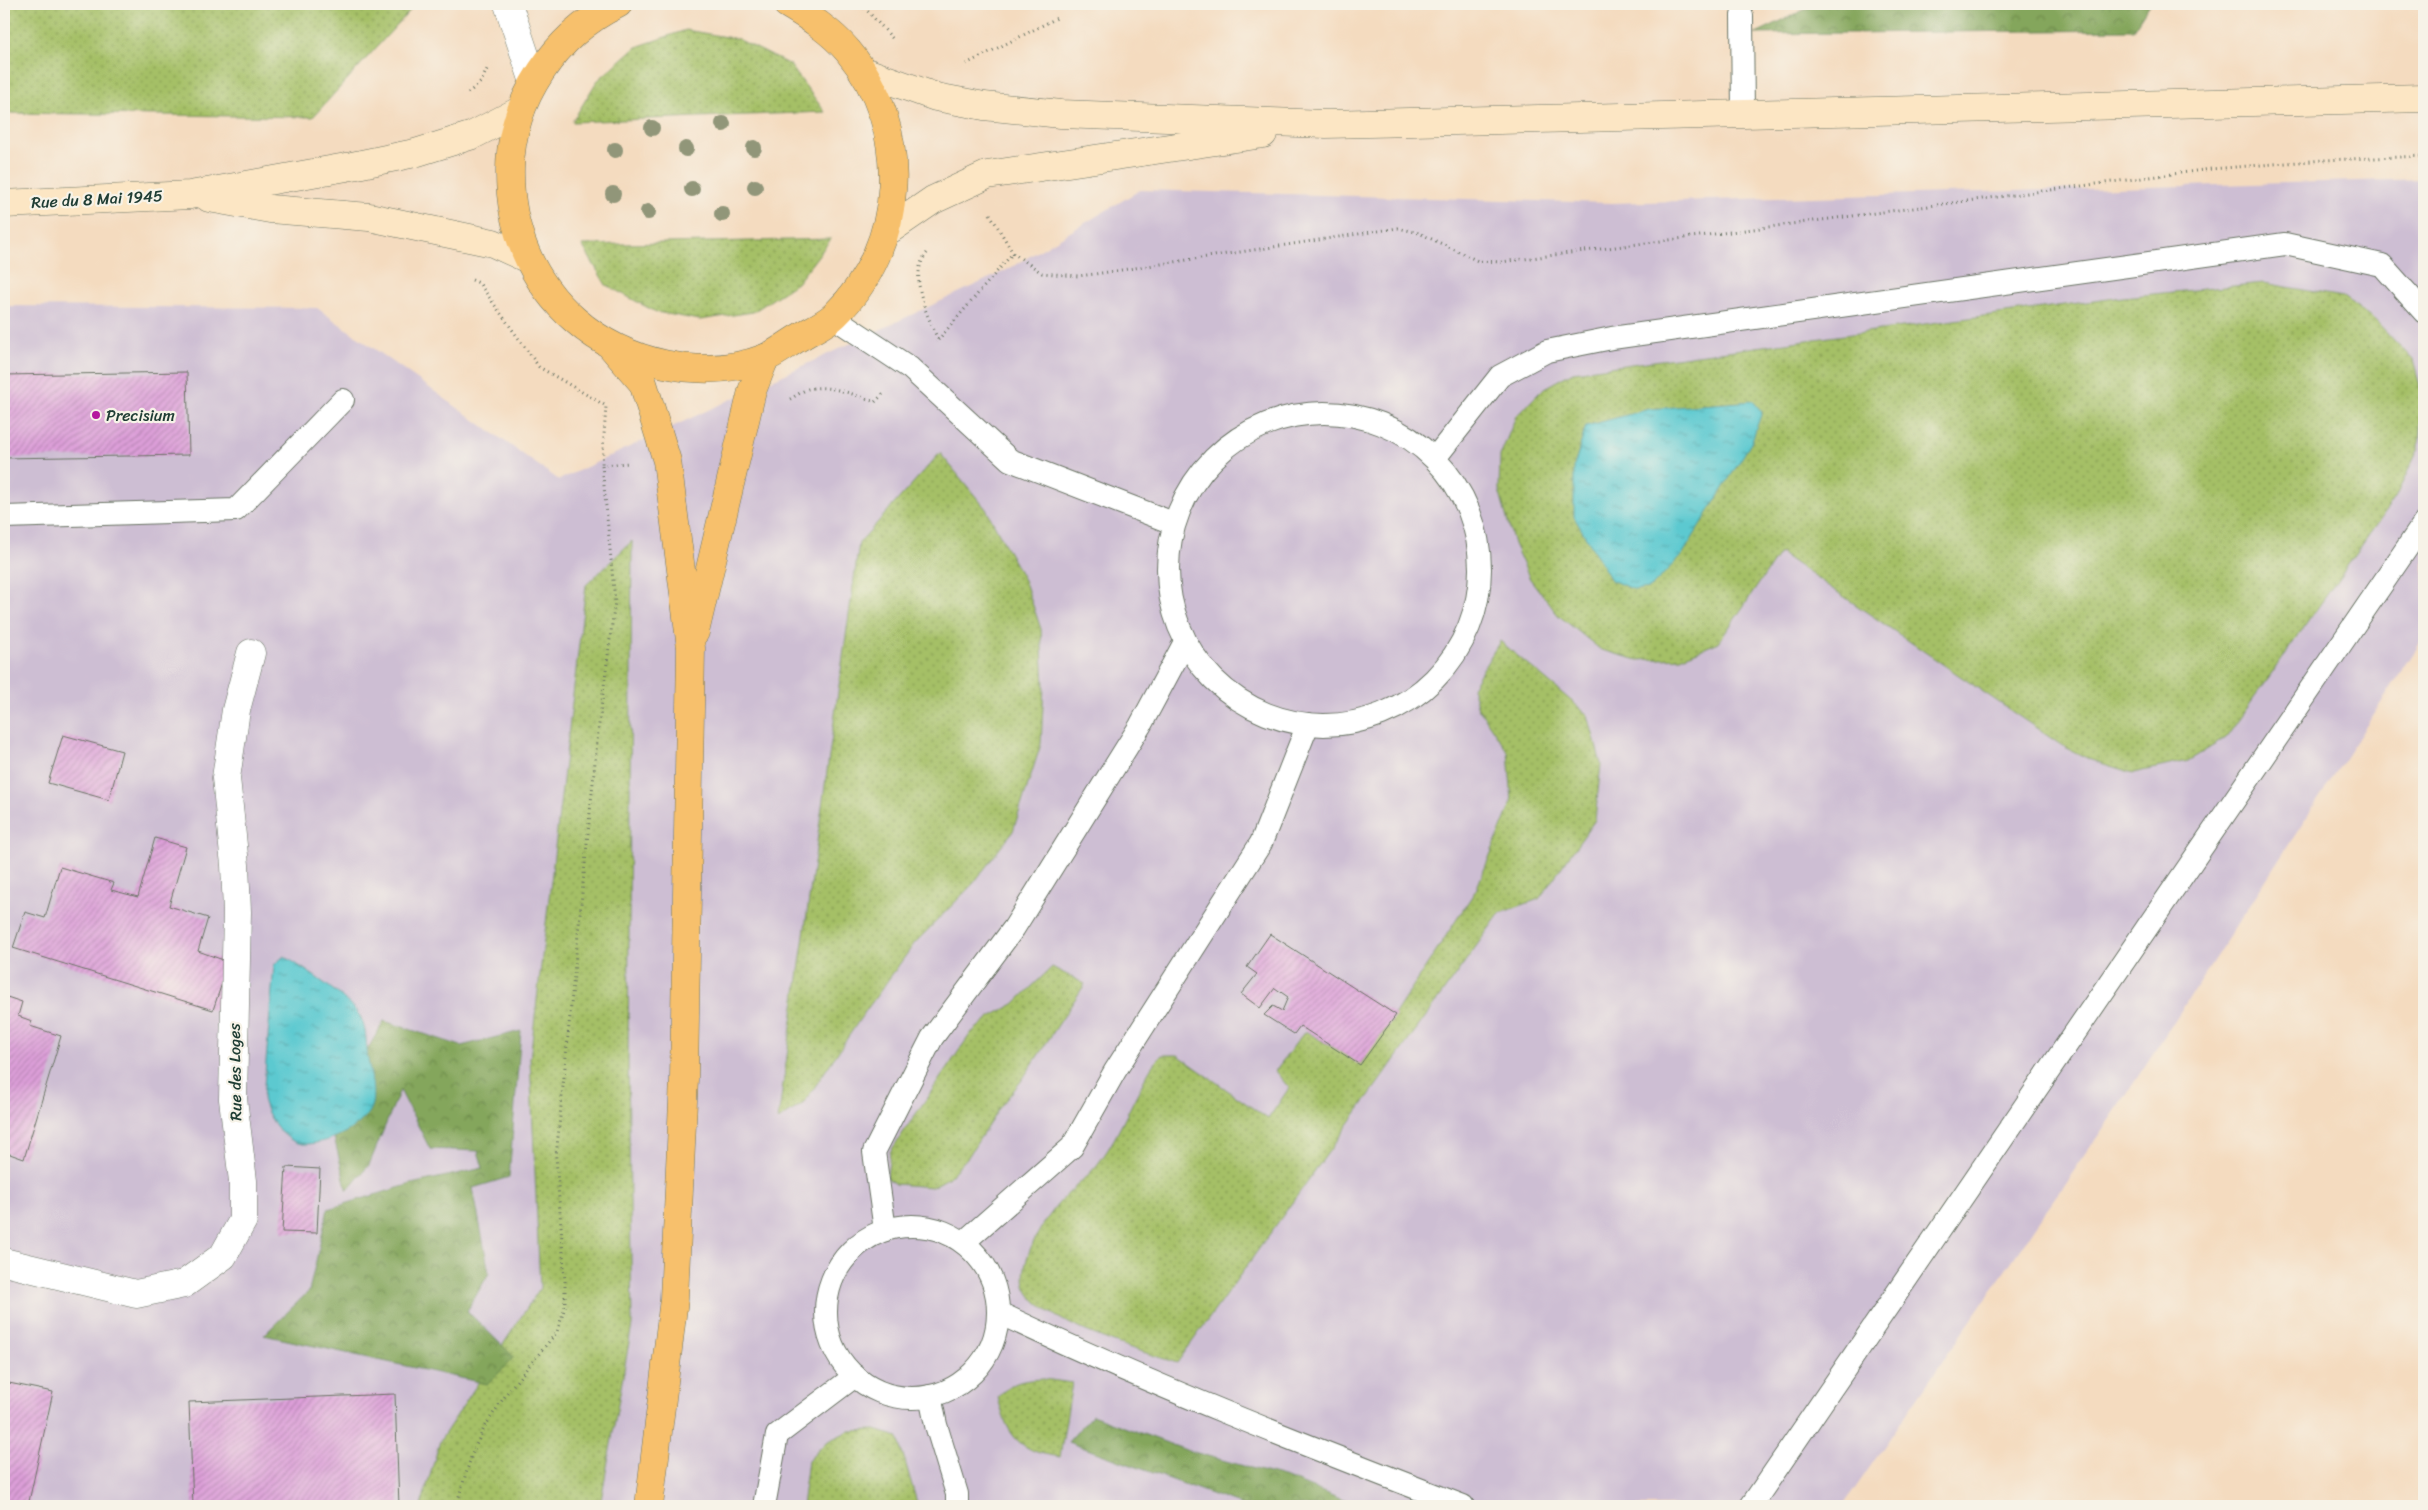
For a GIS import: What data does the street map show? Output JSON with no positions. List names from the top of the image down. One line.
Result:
{"streets":{"main road":["Rue du 8 Mai 1945"],"street":["Rue des Loges"]},"places":["Precisium"]}
